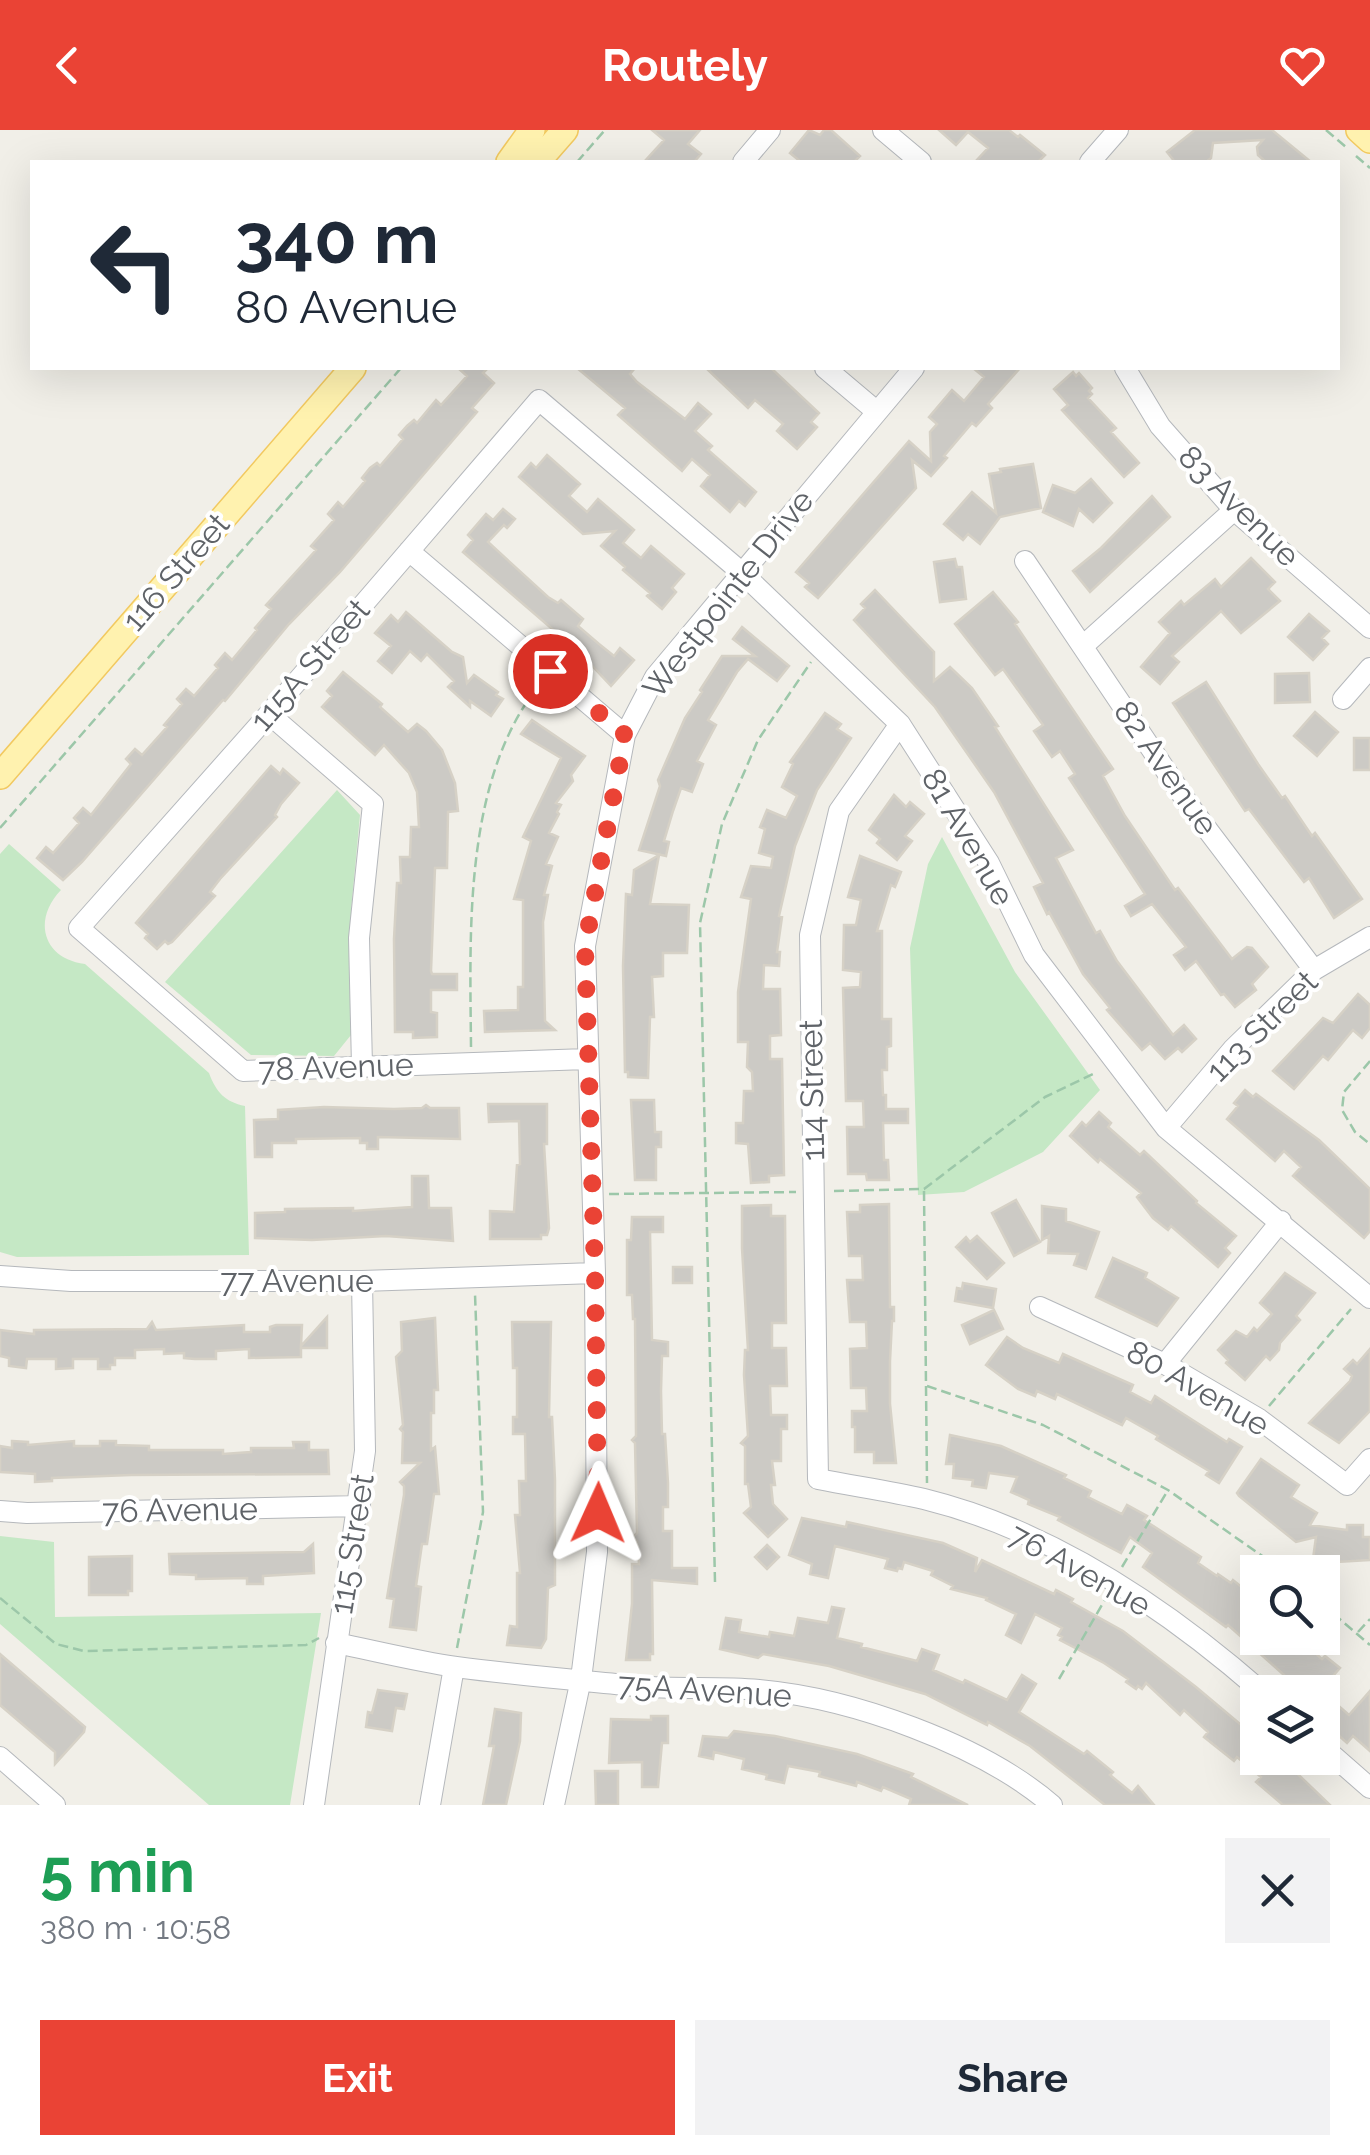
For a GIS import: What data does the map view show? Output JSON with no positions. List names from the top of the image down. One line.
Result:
{"streets":{"main road":["116 Street"],"street":["83 Avenue","Westpointe Drive","115A Street","82 Avenue","81 Avenue","113 Street","78 Avenue","114 Street","77 Avenue","80 Avenue","76 Avenue","115 Street","75A Avenue"]},"crossings":[["Westpointe Drive","81 Avenue"],["Westpointe Drive","78 Avenue"],["Westpointe Drive","77 Avenue"],["Westpointe Drive","75A Avenue"],["115A Street","81 Avenue"],["115A Street","78 Avenue"],["82 Avenue","113 Street"],["81 Avenue","113 Street"],["81 Avenue","114 Street"],["114 Street","76 Avenue"],["77 Avenue","115 Street"],["76 Avenue","115 Street"],["115 Street","75A Avenue"]],"page":{"header":"Routely","turn":["340 m","80 Avenue"],"heading":["5 min","380 m · 10:58"],"buttons":["Exit","Share"]}}
